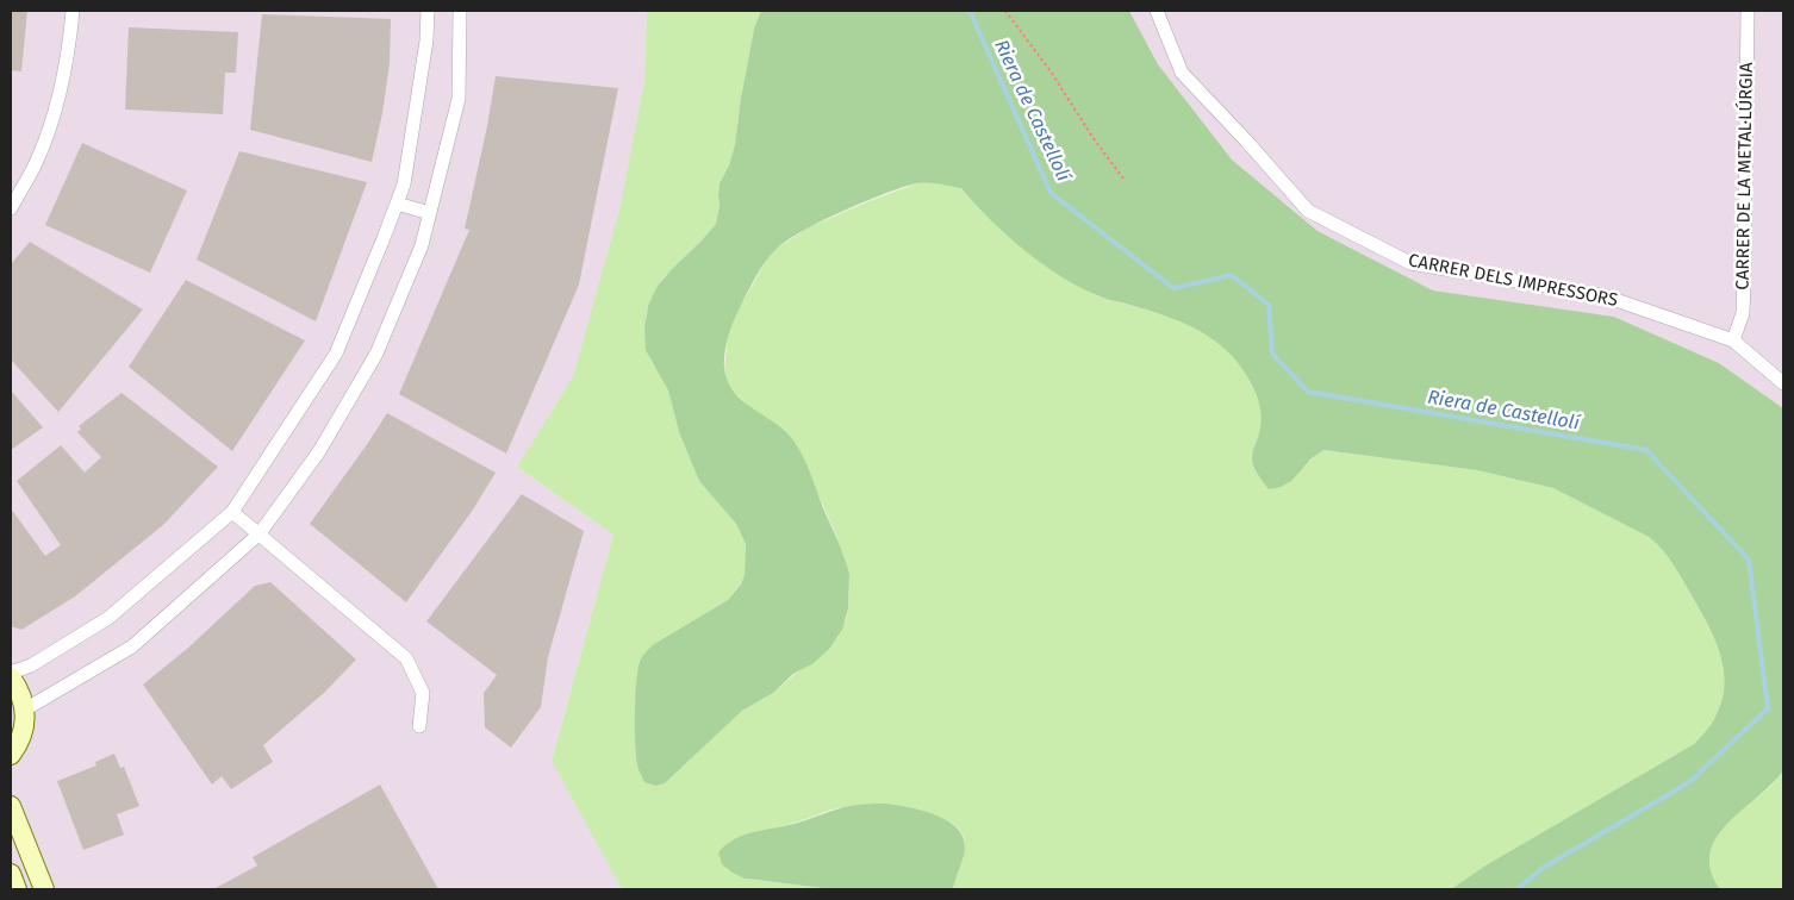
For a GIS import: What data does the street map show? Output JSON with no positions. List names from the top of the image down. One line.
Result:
{"streets":{"street":["CARRER DE LA METAL·LÚRGIA","CARRER DELS IMPRESSORS"]},"crossings":[["CARRER DE LA METAL·LÚRGIA","CARRER DELS IMPRESSORS"]],"water":["Riera de Castellolí"]}
